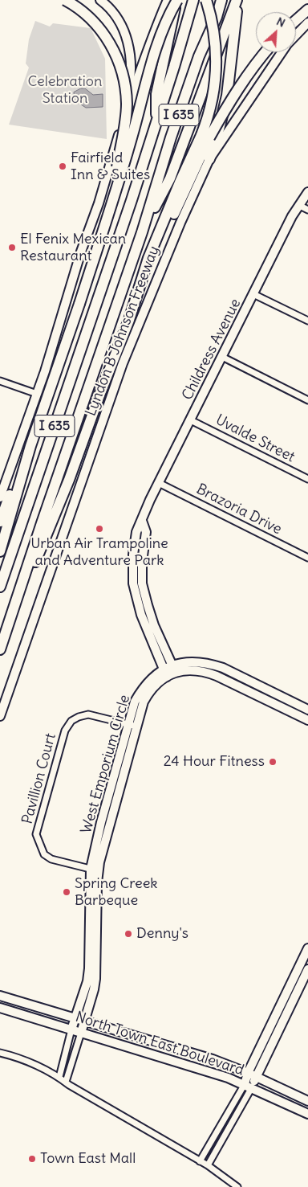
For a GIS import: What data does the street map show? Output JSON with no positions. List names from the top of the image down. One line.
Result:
{"streets":{"highway":["I 635","Lyndon B Johnson Freeway"],"street":["Childress Avenue","Uvalde Street","Brazoria Drive","West Emporium Circle","Pavillion Court","North Town East Boulevard"]},"crossings":[["Childress Avenue","Uvalde Street"],["Childress Avenue","Brazoria Drive"],["Childress Avenue","West Emporium Circle"],["West Emporium Circle","Pavillion Court"],["West Emporium Circle","North Town East Boulevard"]],"parks":["Celebration Station"],"places":["Fairfield Inn & Suites","El Fenix Mexican Restaurant","Urban Air Trampoline and Adventure Park","24 Hour Fitness","Spring Creek Barbeque","Denny's","Town East Mall"],"north":"top right"}
